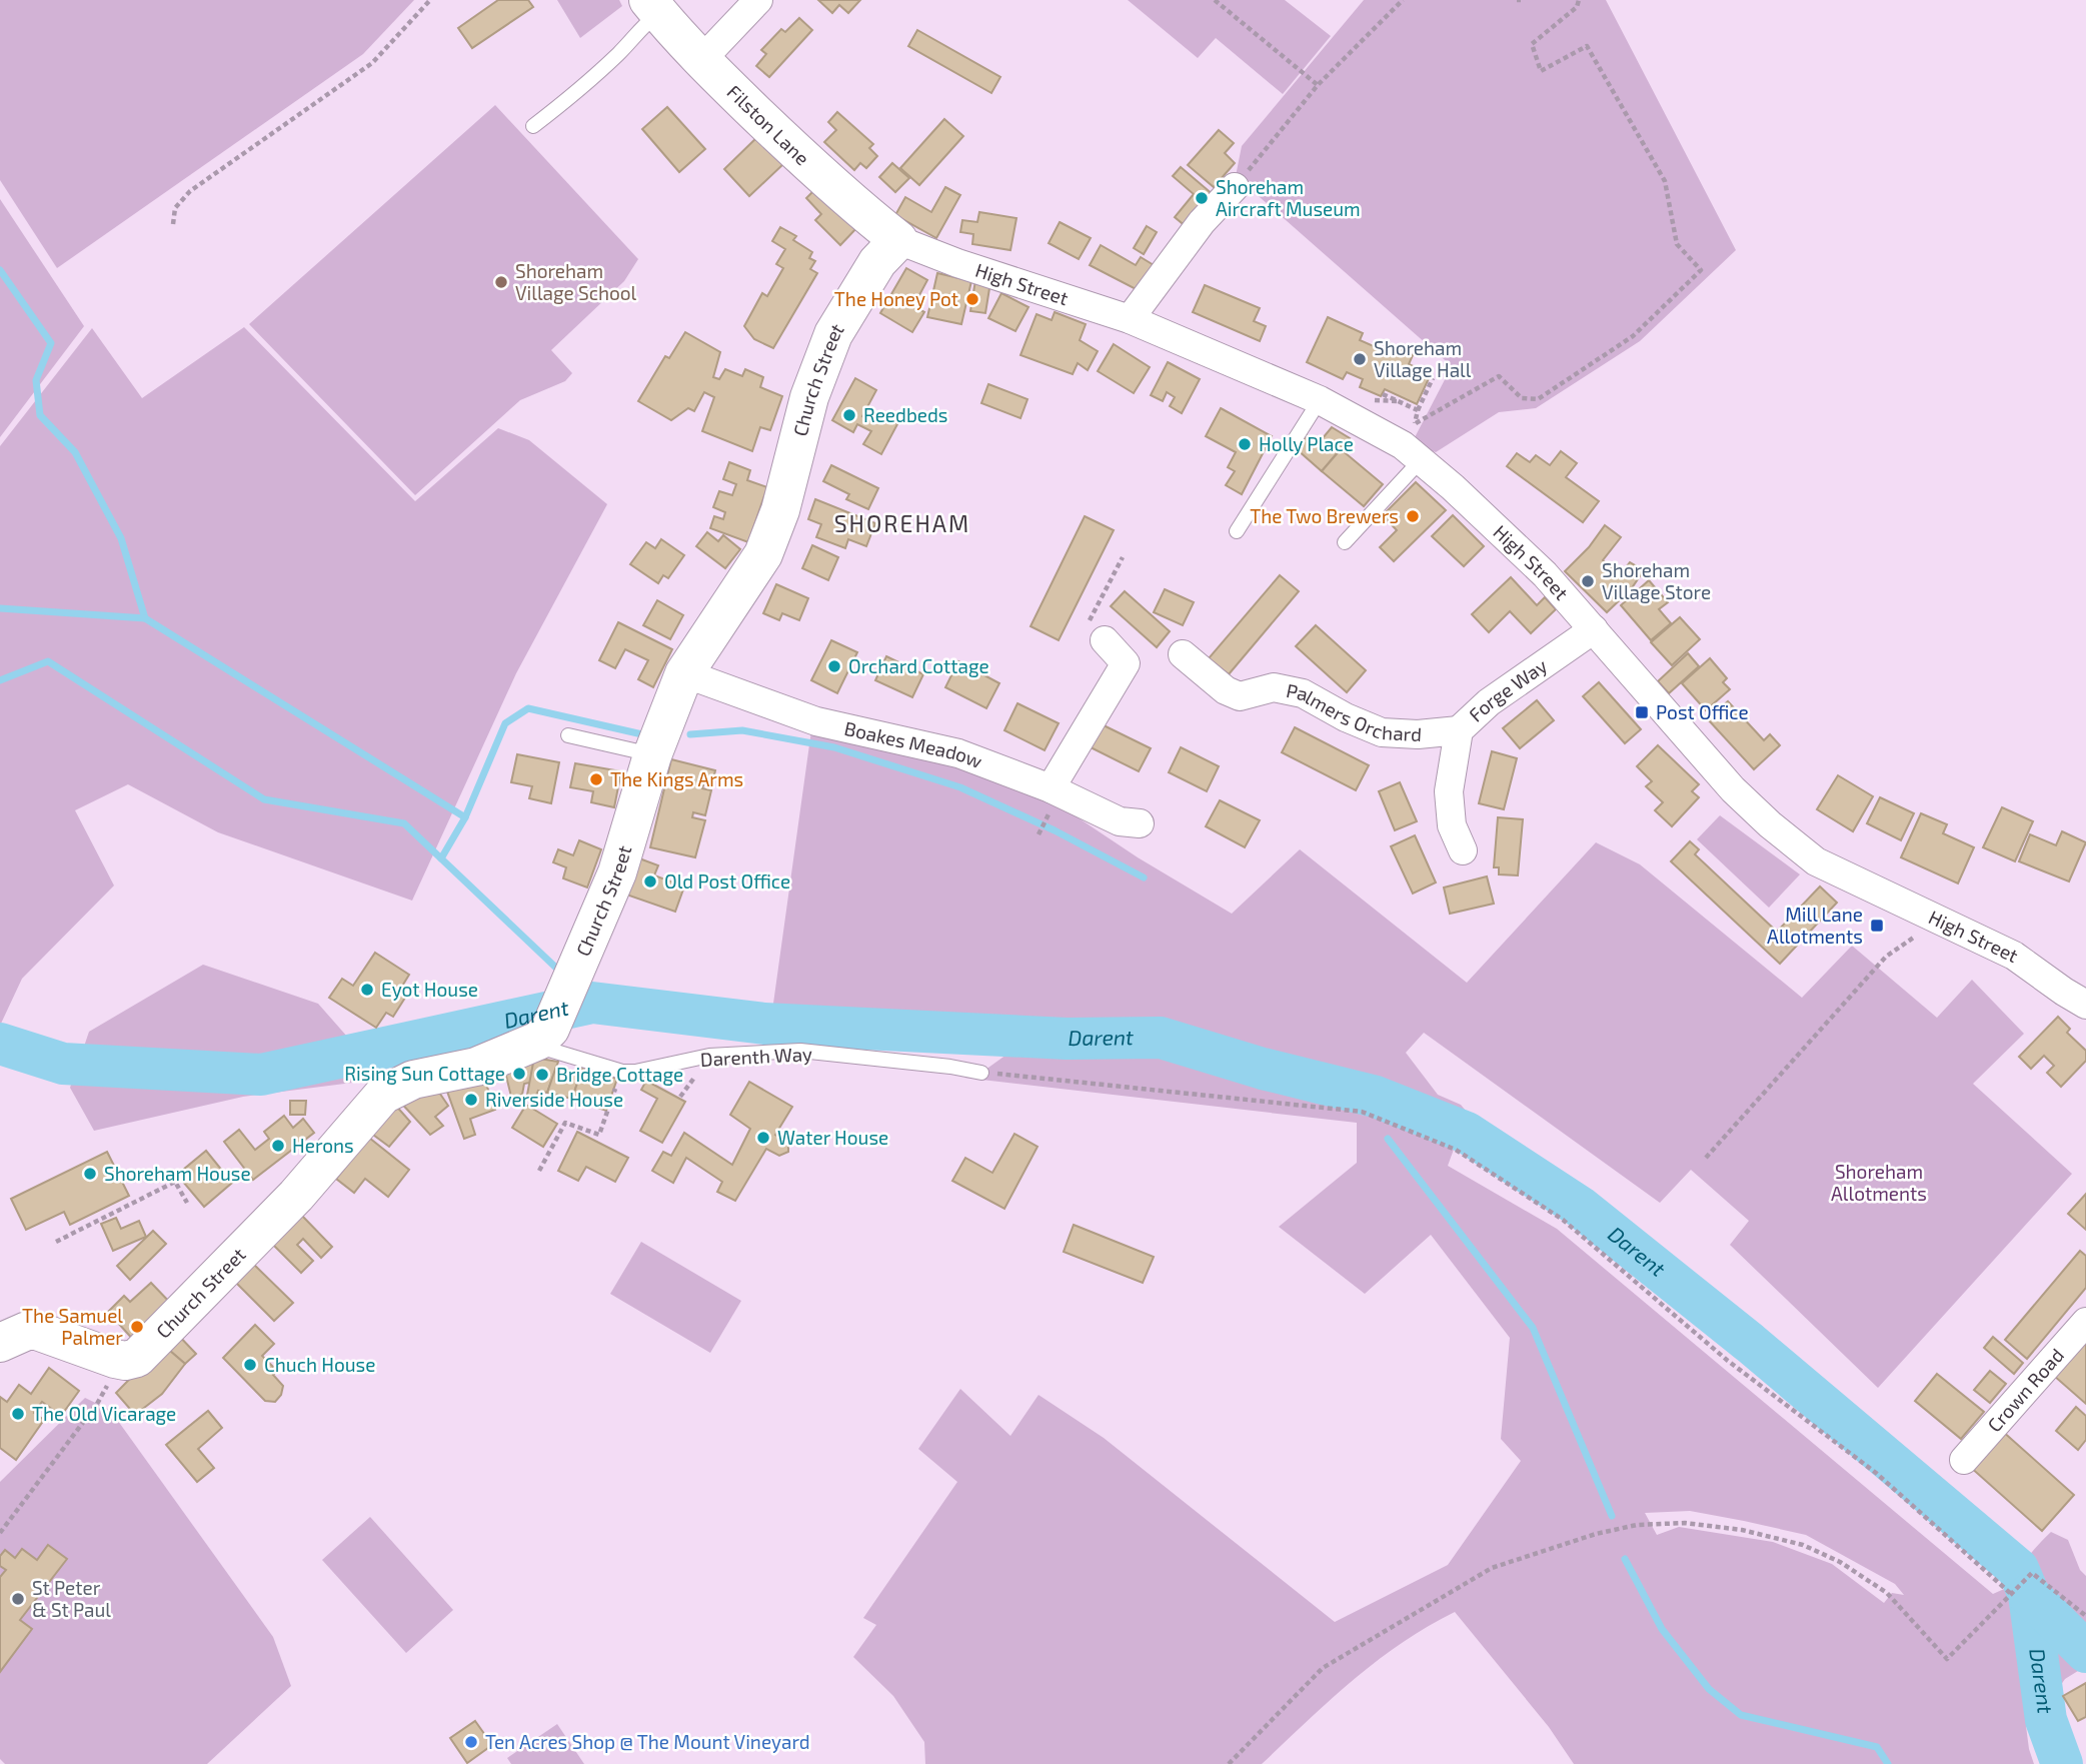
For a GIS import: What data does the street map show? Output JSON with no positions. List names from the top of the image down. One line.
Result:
{"streets":{"street":["Filston Lane","High Street","Church Street","Forge Way","Palmers Orchard","Boakes Meadow","Crown Road"],"lane":["Darenth Way"]},"crossings":[["Filston Lane","High Street"],["Filston Lane","Church Street"],["High Street","Church Street"],["High Street","Forge Way"],["Church Street","Boakes Meadow"],["Church Street","Darenth Way"],["Forge Way","Palmers Orchard"]],"districts":["SHOREHAM"],"water":["Darent"],"parks":["Shoreham Allotments"],"places":{"other":["Shoreham Aircraft Museum","Shoreham Village School","The Honey Pot","Shoreham Village Hall","Reedbeds","Holly Place","The Two Brewers","Shoreham Village Store","Orchard Cottage","The Kings Arms","Old Post Office","Eyot House","Rising Sun Cottage","Bridge Cottage","Riverside House","Water House","Herons","Shoreham House","The Samuel Palmer","Chuch House","The Old Vicarage","St Peter & St Paul","Ten Acres Shop @ The Mount Vineyard"],"transit":["Post Office","Mill Lane Allotments"]}}
